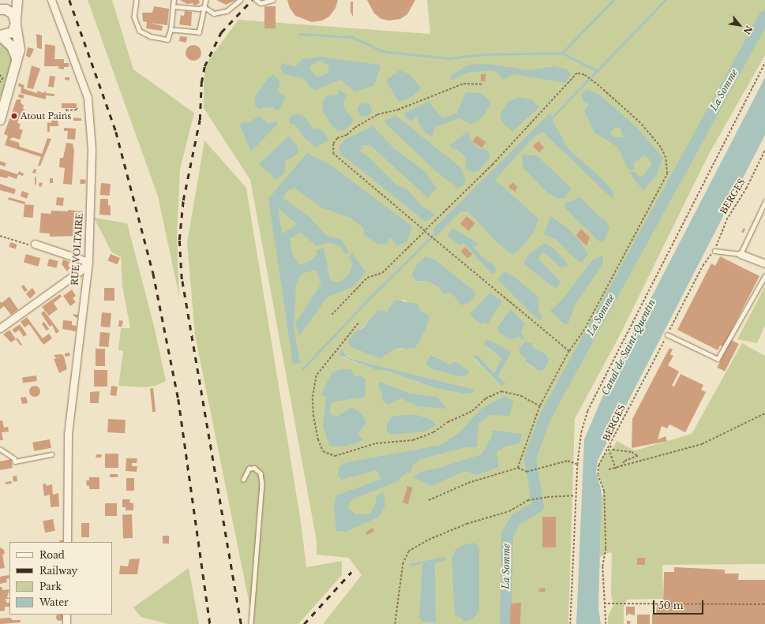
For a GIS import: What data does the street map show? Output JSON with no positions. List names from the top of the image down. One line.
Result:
{"streets":{"street":["RUE VOLTAIRE"],"path":["BERGES"]},"water":["La Somme","Canal de Saint-Quentin"],"places":["Atout Pains"],"legend":["Road","Railway","Park","Water"],"scale_bar":"50 m","north":"bottom right"}
